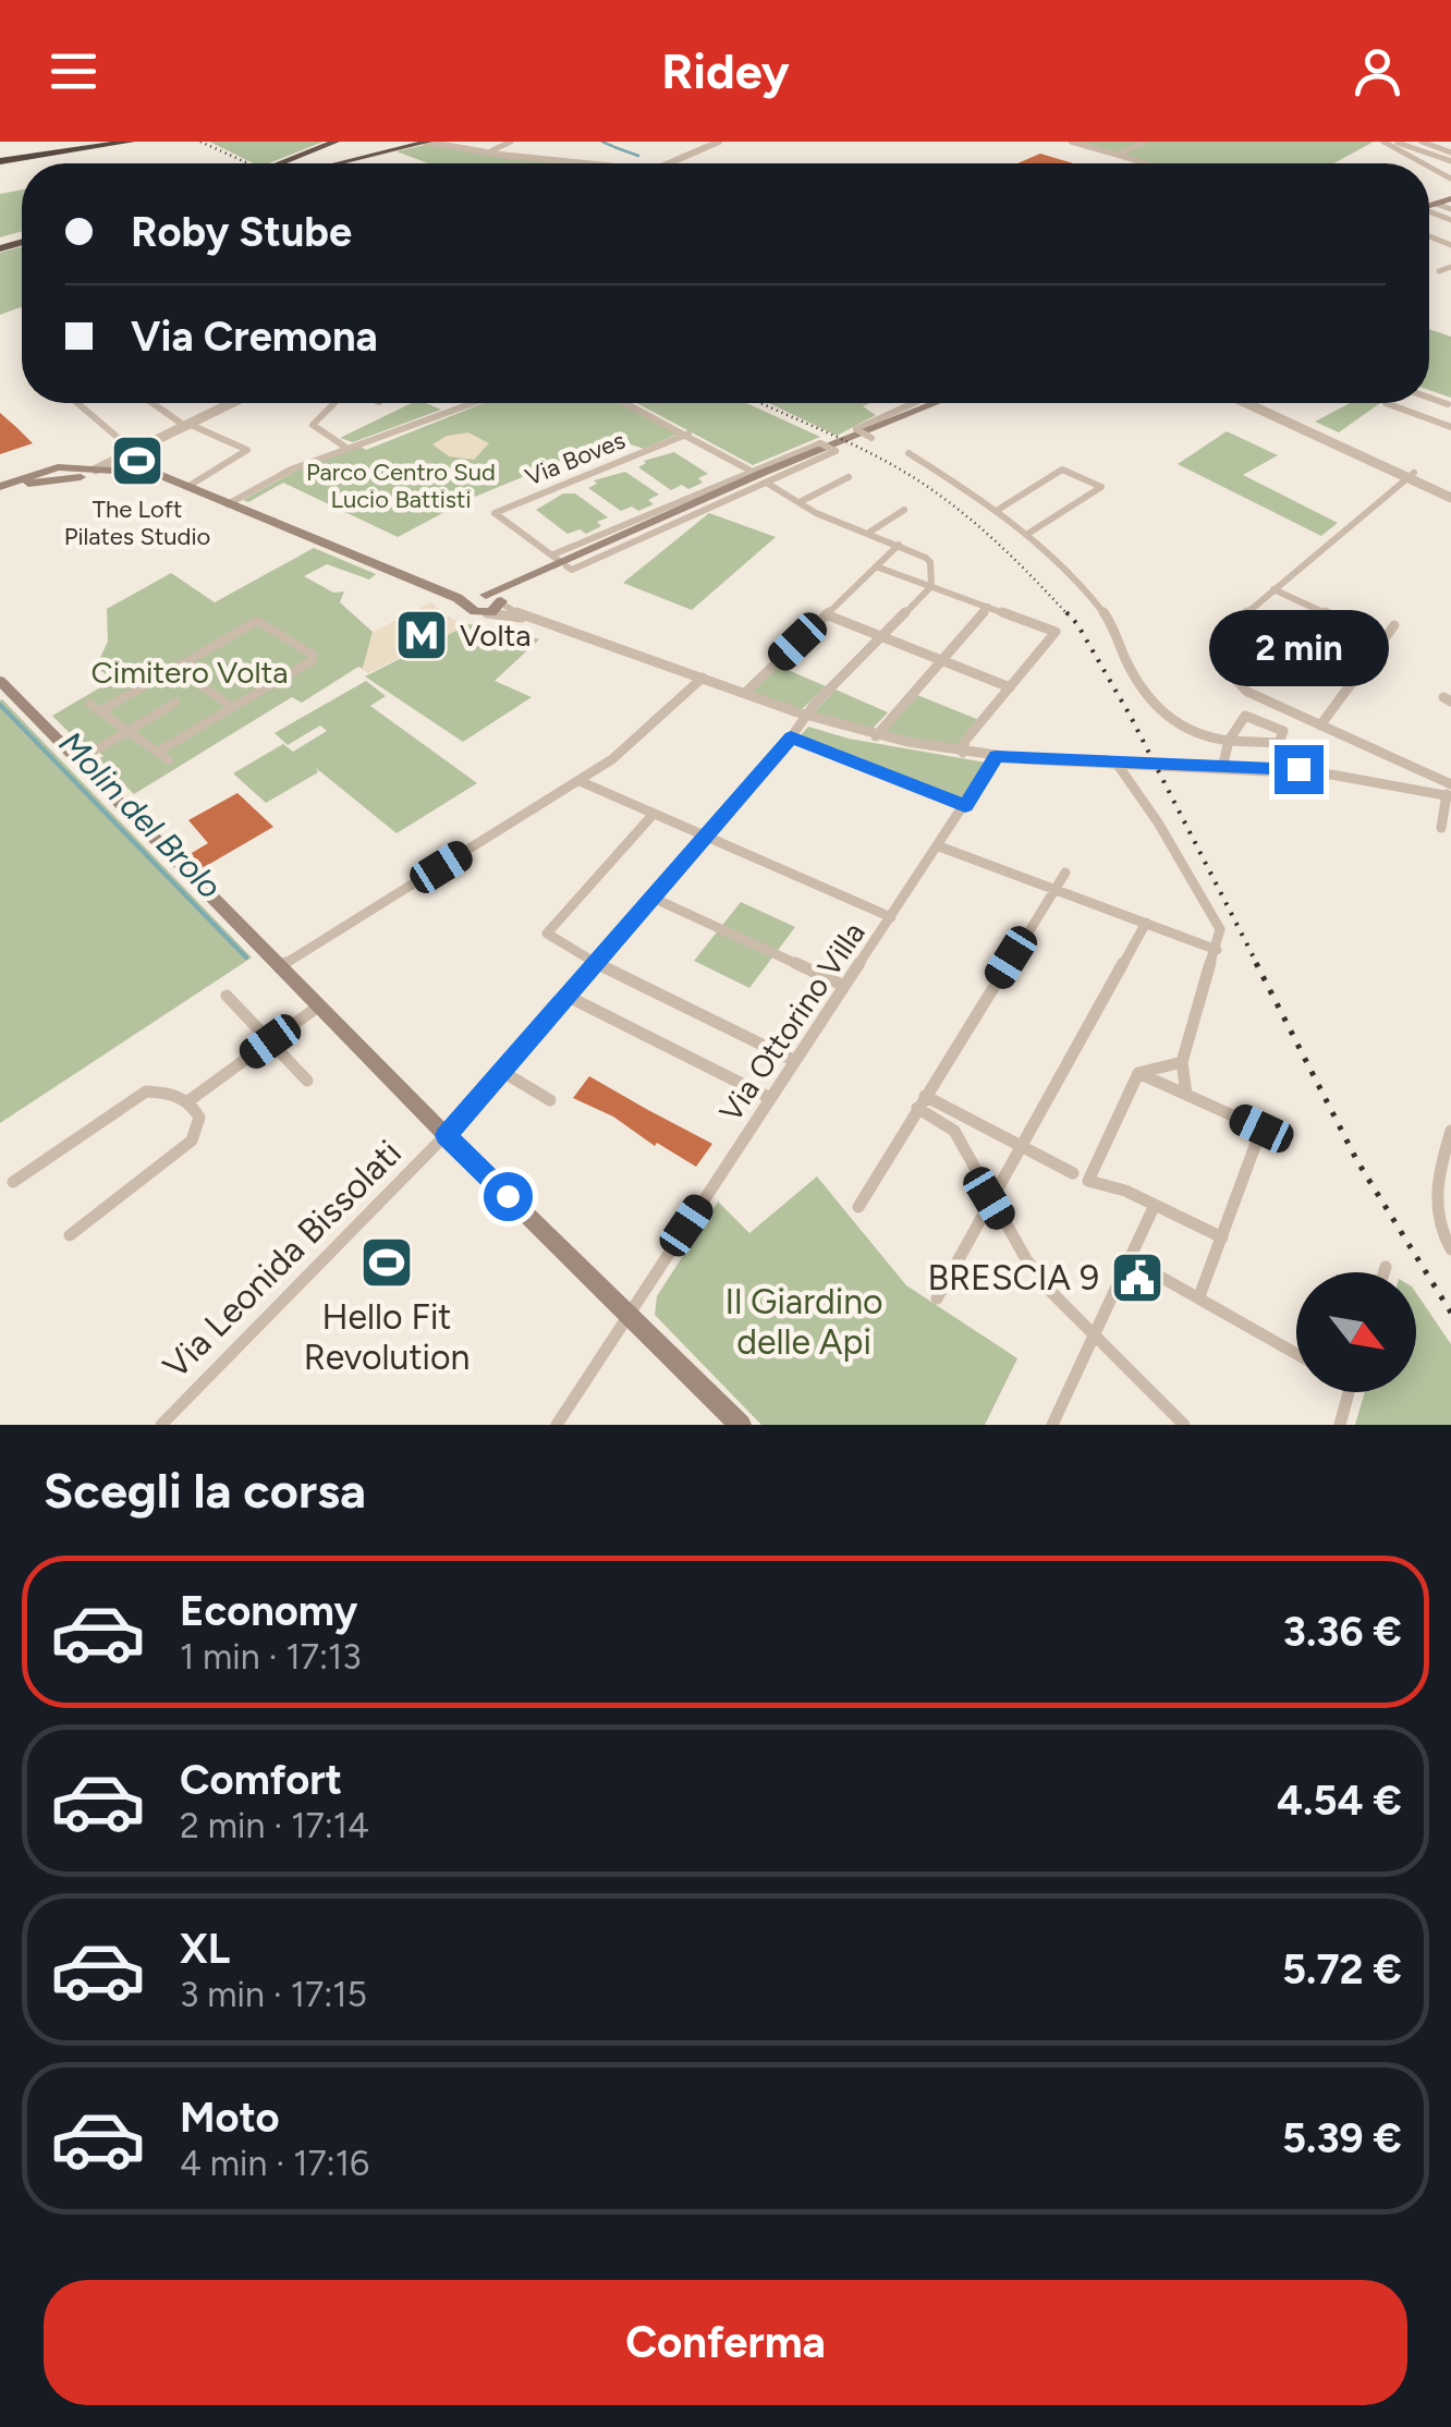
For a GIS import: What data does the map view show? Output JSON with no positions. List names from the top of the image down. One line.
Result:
{"streets":{"street":["Via Boves","Via Ottorino Villa","Via Leonida Bissolati"]},"water":["Molin del Brolo"],"parks":["Parco Centro Sud Lucio Battisti","Cimitero Volta","Il Giardino delle Api"],"places":{"sports":["The Loft Pilates Studio","Hello Fit Revolution"],"metro station":["Volta"],"public building":["BRESCIA 9"]},"north":"bottom right","page":{"header":"Ridey","banner":["Roby Stube","Via Cremona"],"bubble":"2 min","heading":"Scegli la corsa","list":[{"name":"Economy","note":"1 min · 17:13","value":"3.36 €"},{"name":"Comfort","note":"2 min · 17:14","value":"4.54 €"},{"name":"XL","note":"3 min · 17:15","value":"5.72 €"},{"name":"Moto","note":"4 min · 17:16","value":"5.39 €"}],"buttons":"Conferma"}}
